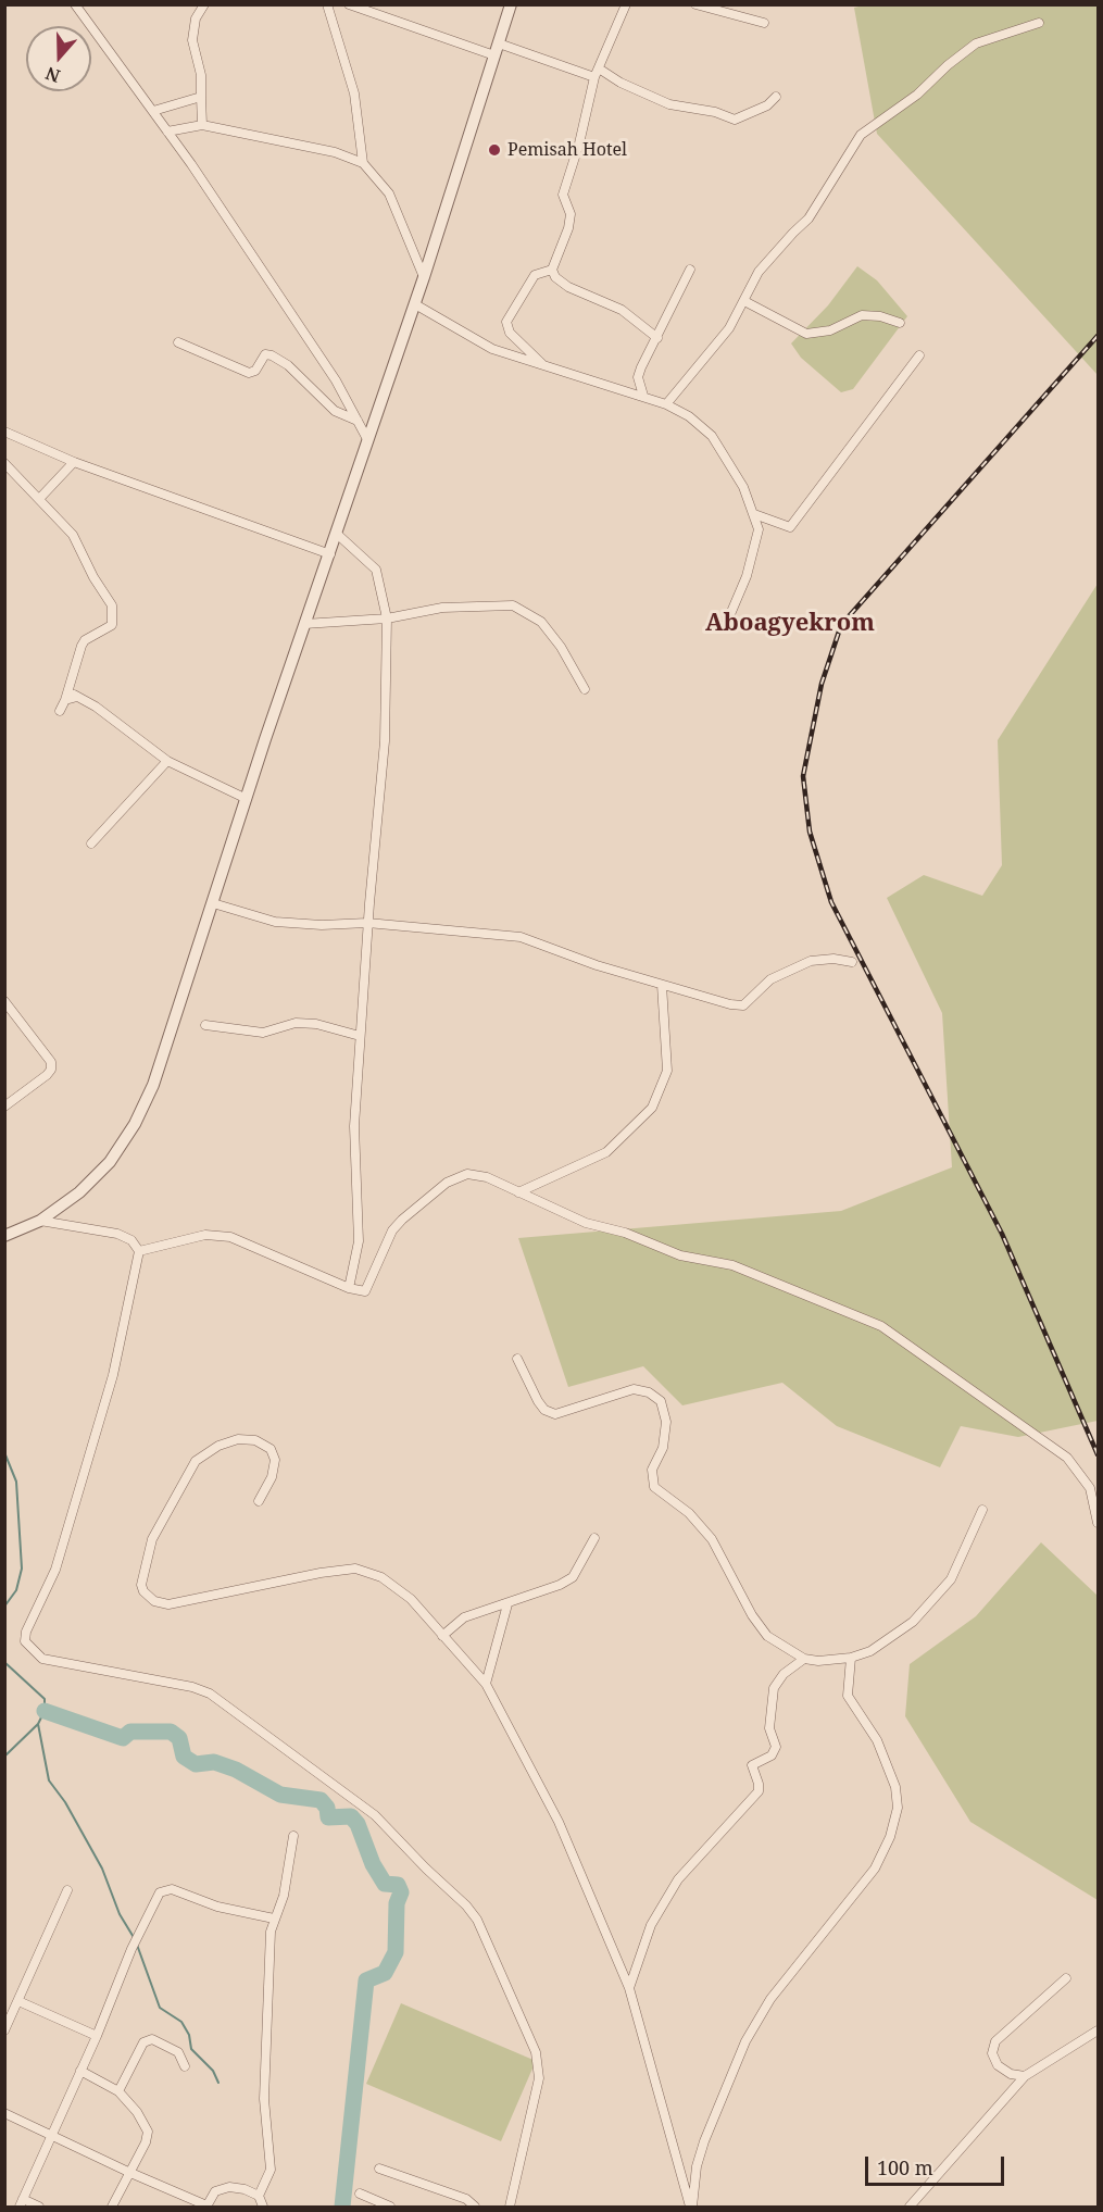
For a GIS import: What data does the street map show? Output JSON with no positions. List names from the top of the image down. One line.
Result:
{"districts":["Aboagyekrom"],"places":["Pemisah Hotel"],"scale_bar":"100 m","north":"bottom"}
